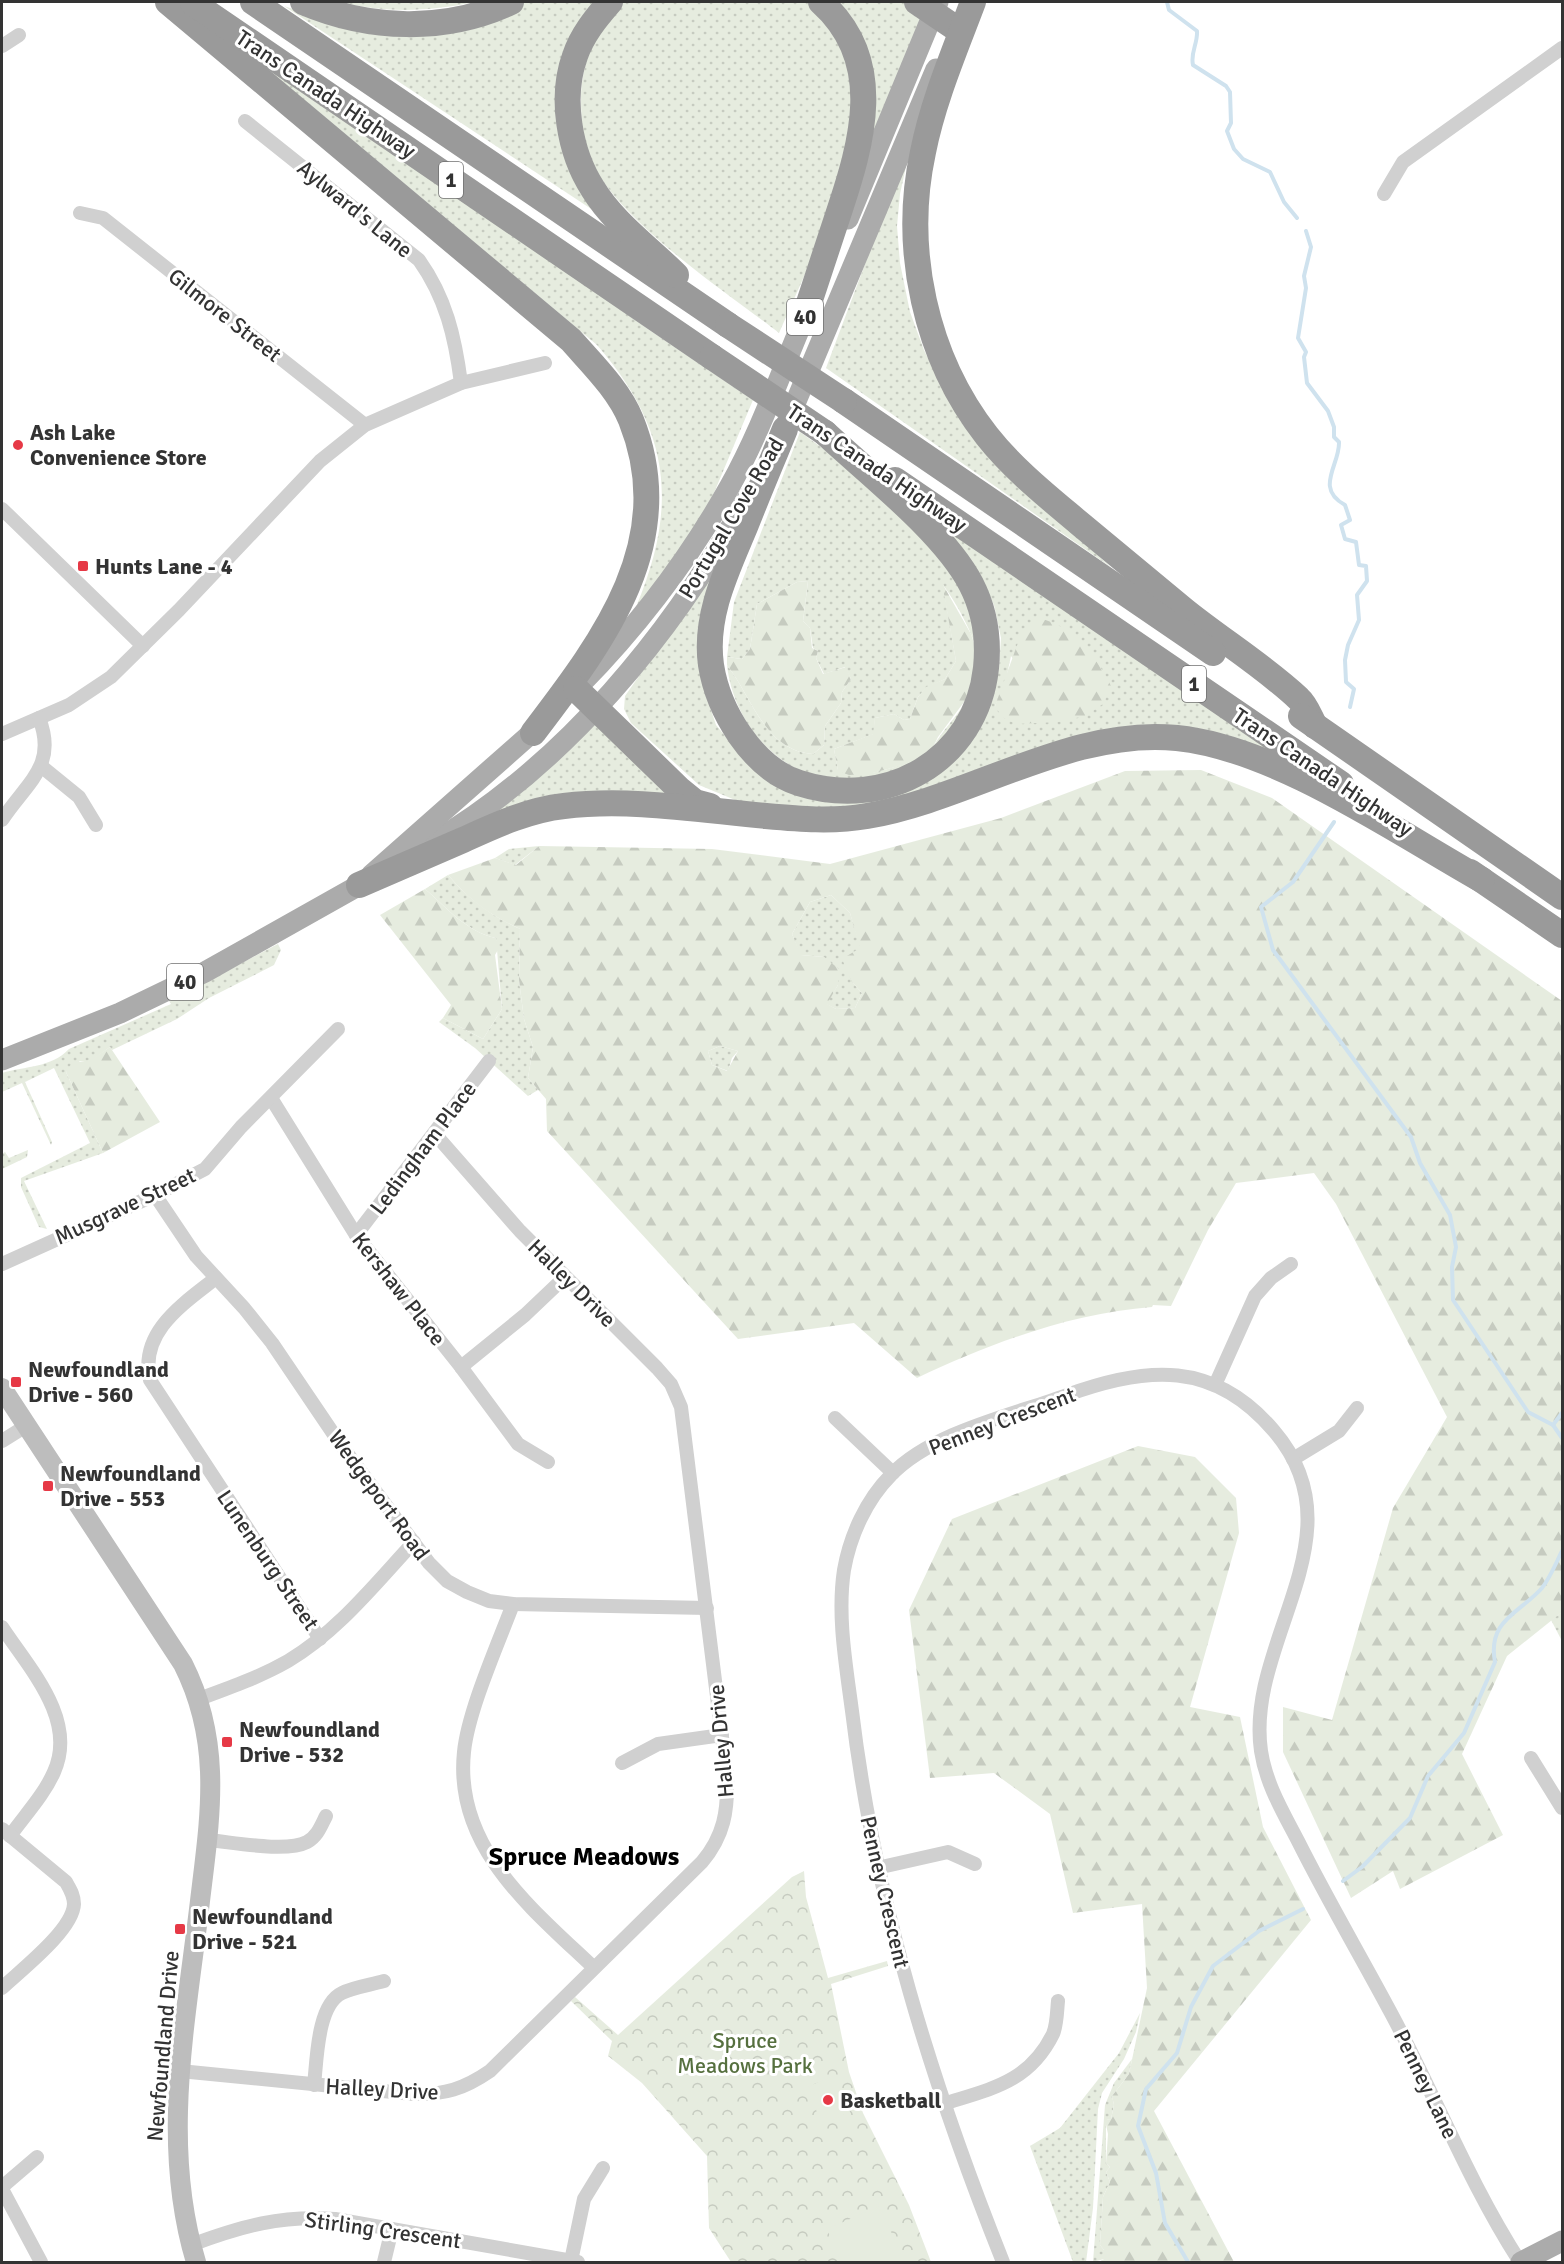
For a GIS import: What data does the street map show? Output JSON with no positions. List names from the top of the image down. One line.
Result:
{"streets":{"highway":["Trans Canada Highway","1"],"main road":["40","Portugal Cove Road"],"street":["Aylward's Lane","Gilmore Street","Ledingham Place","Musgrave Street","Halley Drive","Kershaw Place","Penney Crescent","Wedgeport Road","Lunenburg Street","Newfoundland Drive","Penney Lane","Stirling Crescent"]},"crossings":[["Ledingham Place","Halley Drive"],["Ledingham Place","Kershaw Place"],["Musgrave Street","Kershaw Place"],["Musgrave Street","Wedgeport Road"],["Halley Drive","Wedgeport Road"],["Halley Drive","Newfoundland Drive"],["Penney Crescent","Penney Lane"],["Wedgeport Road","Lunenburg Street"],["Newfoundland Drive","Stirling Crescent"]],"districts":["Spruce Meadows"],"parks":["Spruce Meadows Park"],"places":{"other":["Ash Lake Convenience Store","Basketball"],"transit":["Hunts Lane - 4","Newfoundland Drive - 560","Newfoundland Drive - 553","Newfoundland Drive - 532","Newfoundland Drive - 521"]}}
